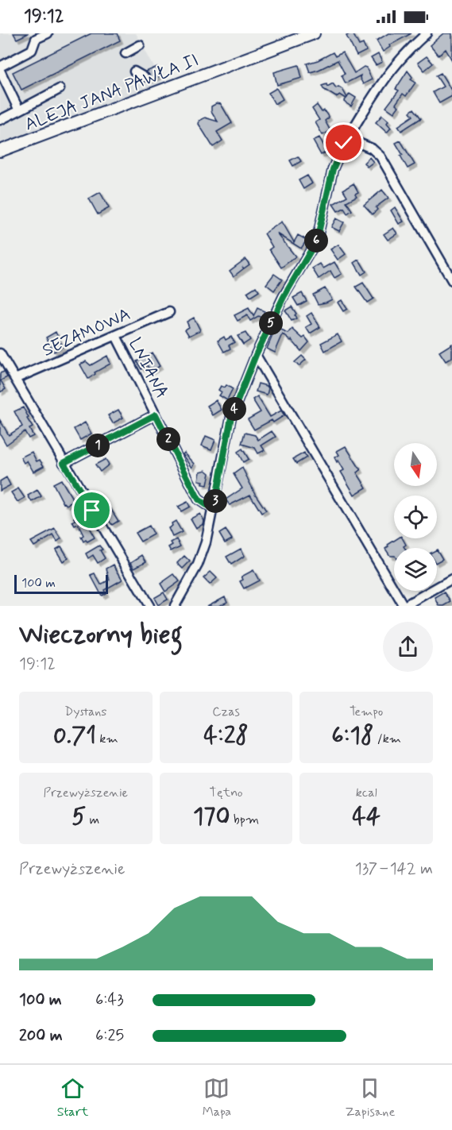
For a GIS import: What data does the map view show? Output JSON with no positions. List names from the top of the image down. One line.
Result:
{"streets":{"main road":["ALEJA JANA PAWŁA II"],"street":["SEZAMOWA","LNIANA"]},"crossings":[["SEZAMOWA","LNIANA"]],"scale_bar":"100 m","north":"bottom","page":{"status":"19:12","pins":["6","5","4","2","1","3"],"scale":"100 m","heading":["Wieczorny bieg","19:12"],"stats":[["Dystans","0.71 km"],["Czas","4:28"],["Tempo","6:18 /km"],["Przewyższenie","5 m"],["Tętno","170 bpm"],["kcal","44"]],"chart":["Przewyższenie","137–142 m"],"list":[{"name":"100 m","note":"6:43"},{"name":"200 m","note":"6:25"}],"tabs":["Start","Mapa","Zapisane"]}}
